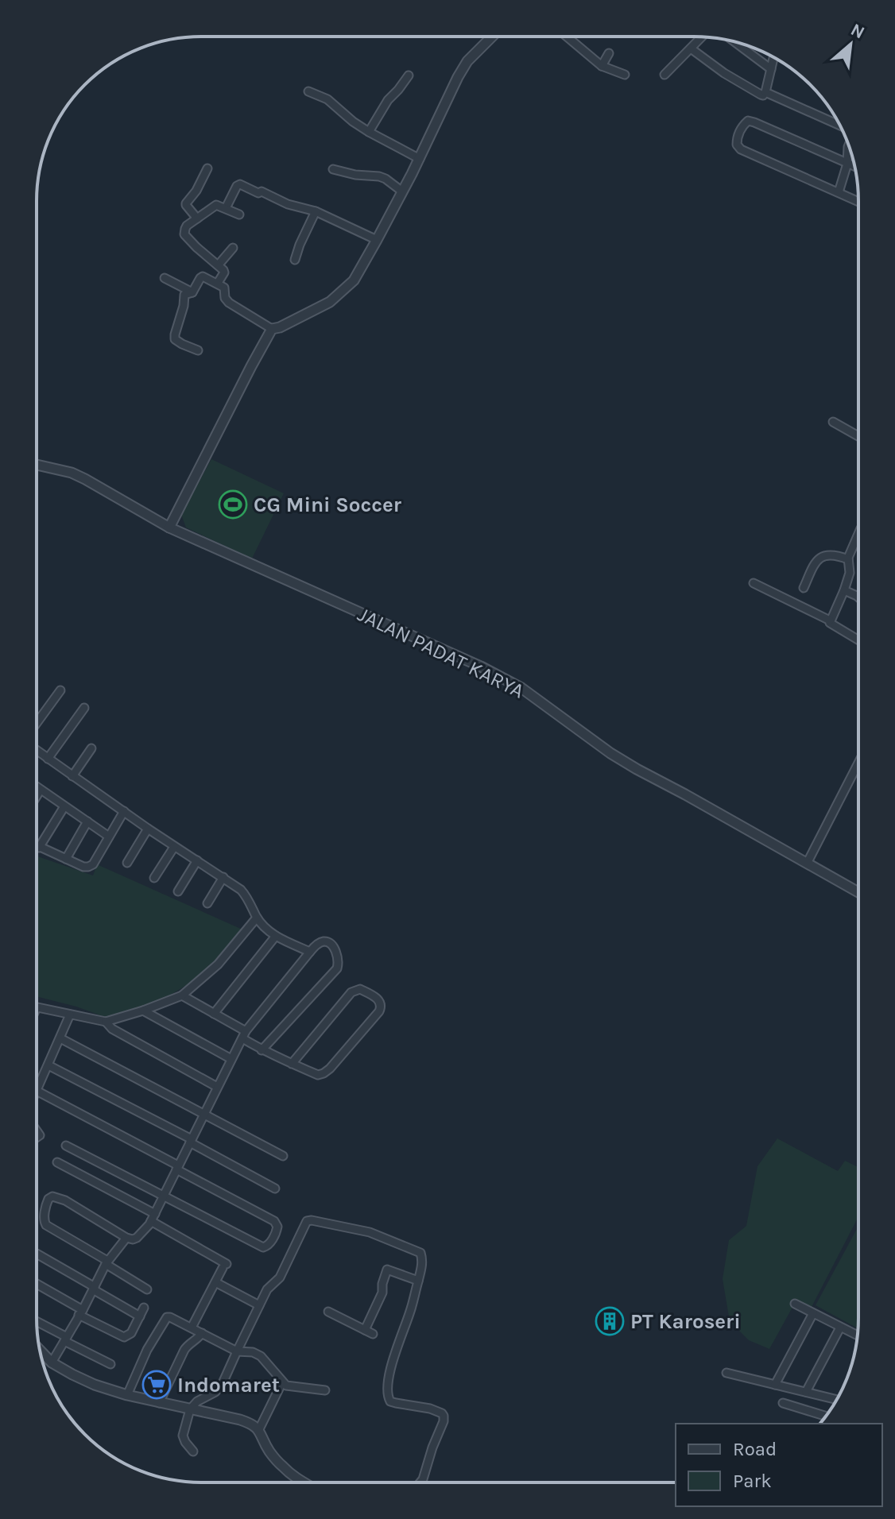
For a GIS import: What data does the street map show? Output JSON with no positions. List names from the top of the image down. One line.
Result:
{"streets":{"street":["JALAN PADAT KARYA"]},"places":{"sports":["CG Mini Soccer"],"building":["PT Karoseri"],"supermarket":["Indomaret"]},"legend":["Road","Park"],"north":"top right"}
